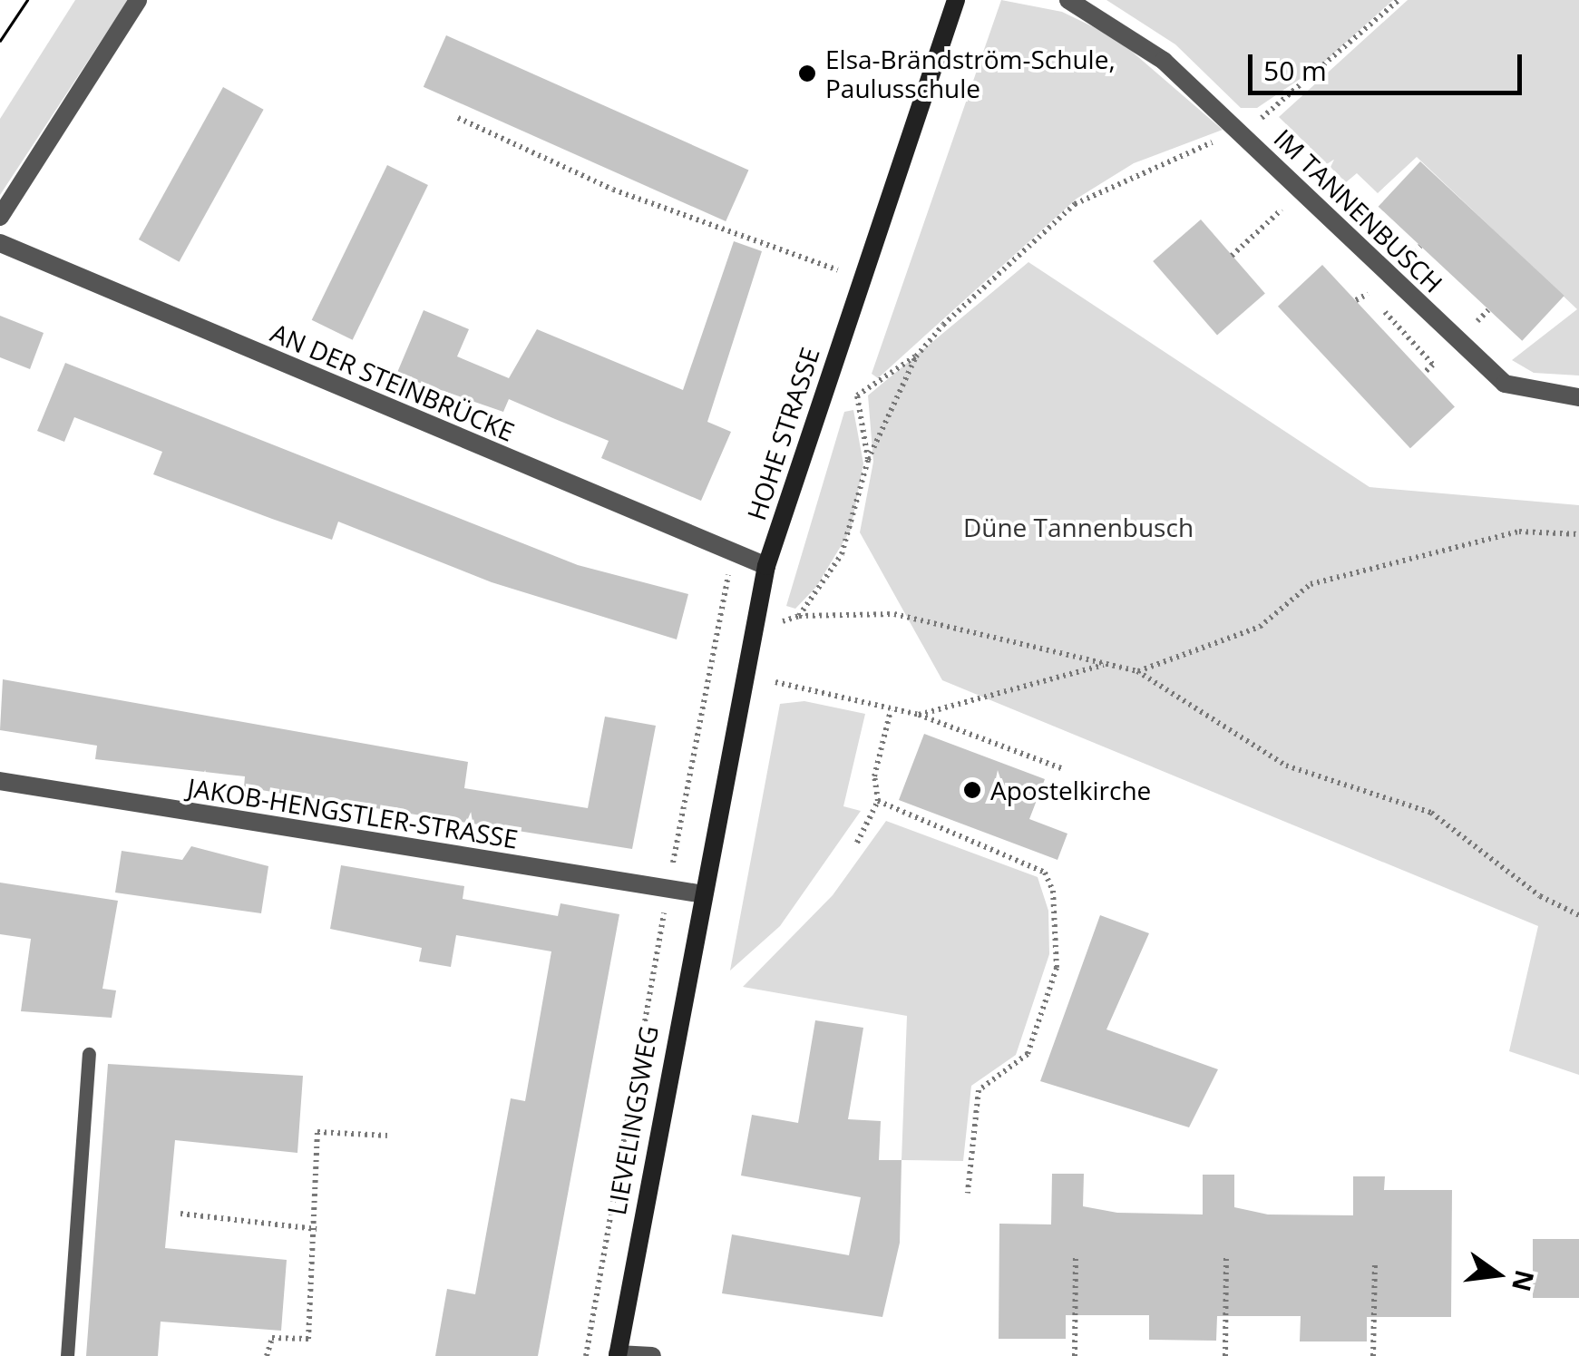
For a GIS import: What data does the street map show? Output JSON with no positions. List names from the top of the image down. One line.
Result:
{"streets":{"street":["IM TANNENBUSCH","AN DER STEINBRÜCKE","HOHE STRASSE","JAKOB-HENGSTLER-STRASSE","LIEVELINGSWEG"]},"crossings":[["AN DER STEINBRÜCKE","HOHE STRASSE"],["HOHE STRASSE","JAKOB-HENGSTLER-STRASSE"],["HOHE STRASSE","LIEVELINGSWEG"],["JAKOB-HENGSTLER-STRASSE","LIEVELINGSWEG"]],"parks":["Düne Tannenbusch"],"places":["Elsa-Brändström-Schule, Paulusschule","Apostelkirche"],"scale_bar":"50 m","north":"right"}
